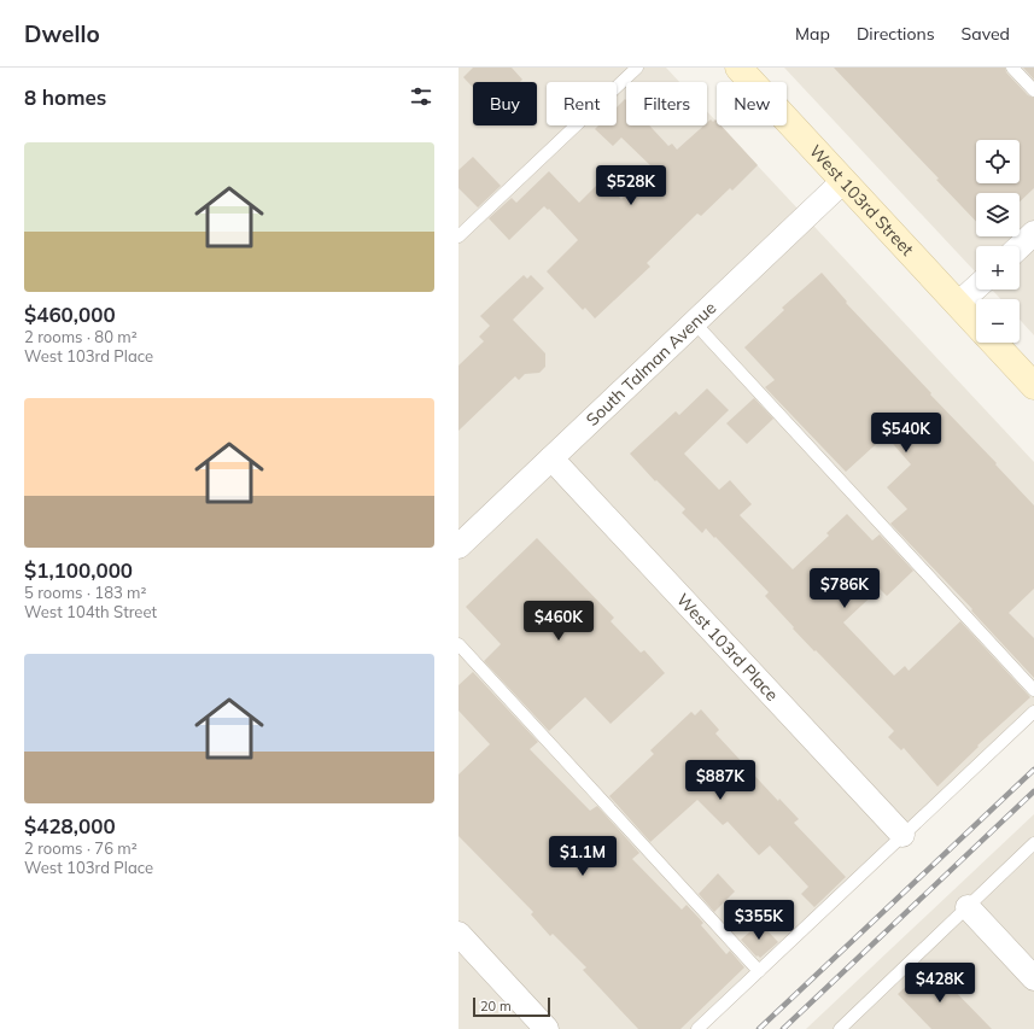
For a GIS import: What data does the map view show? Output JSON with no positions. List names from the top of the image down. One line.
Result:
{"streets":{"main road":["West 103rd Street"],"street":["South Talman Avenue","West 103rd Place"]},"crossings":[["West 103rd Street","South Talman Avenue"],["South Talman Avenue","West 103rd Place"]],"scale_bar":"20 m","page":{"header":"Dwello","nav":["Map","Directions","Saved"],"heading":"8 homes","chip":["Buy","Rent","Filters","New"],"list":[{"name":"$460,000","note":"2 rooms · 80 m² · West 103rd Place"},{"name":"$1,100,000","note":"5 rooms · 183 m² · West 104th Street"},{"name":"$428,000","note":"2 rooms · 76 m² · West 103rd Place"}],"map_buttons":["+","−"],"price":["$528K","$540K","$786K","$460K","$887K","$1.1M","$355K","$428K"],"scale":"20 m"}}
